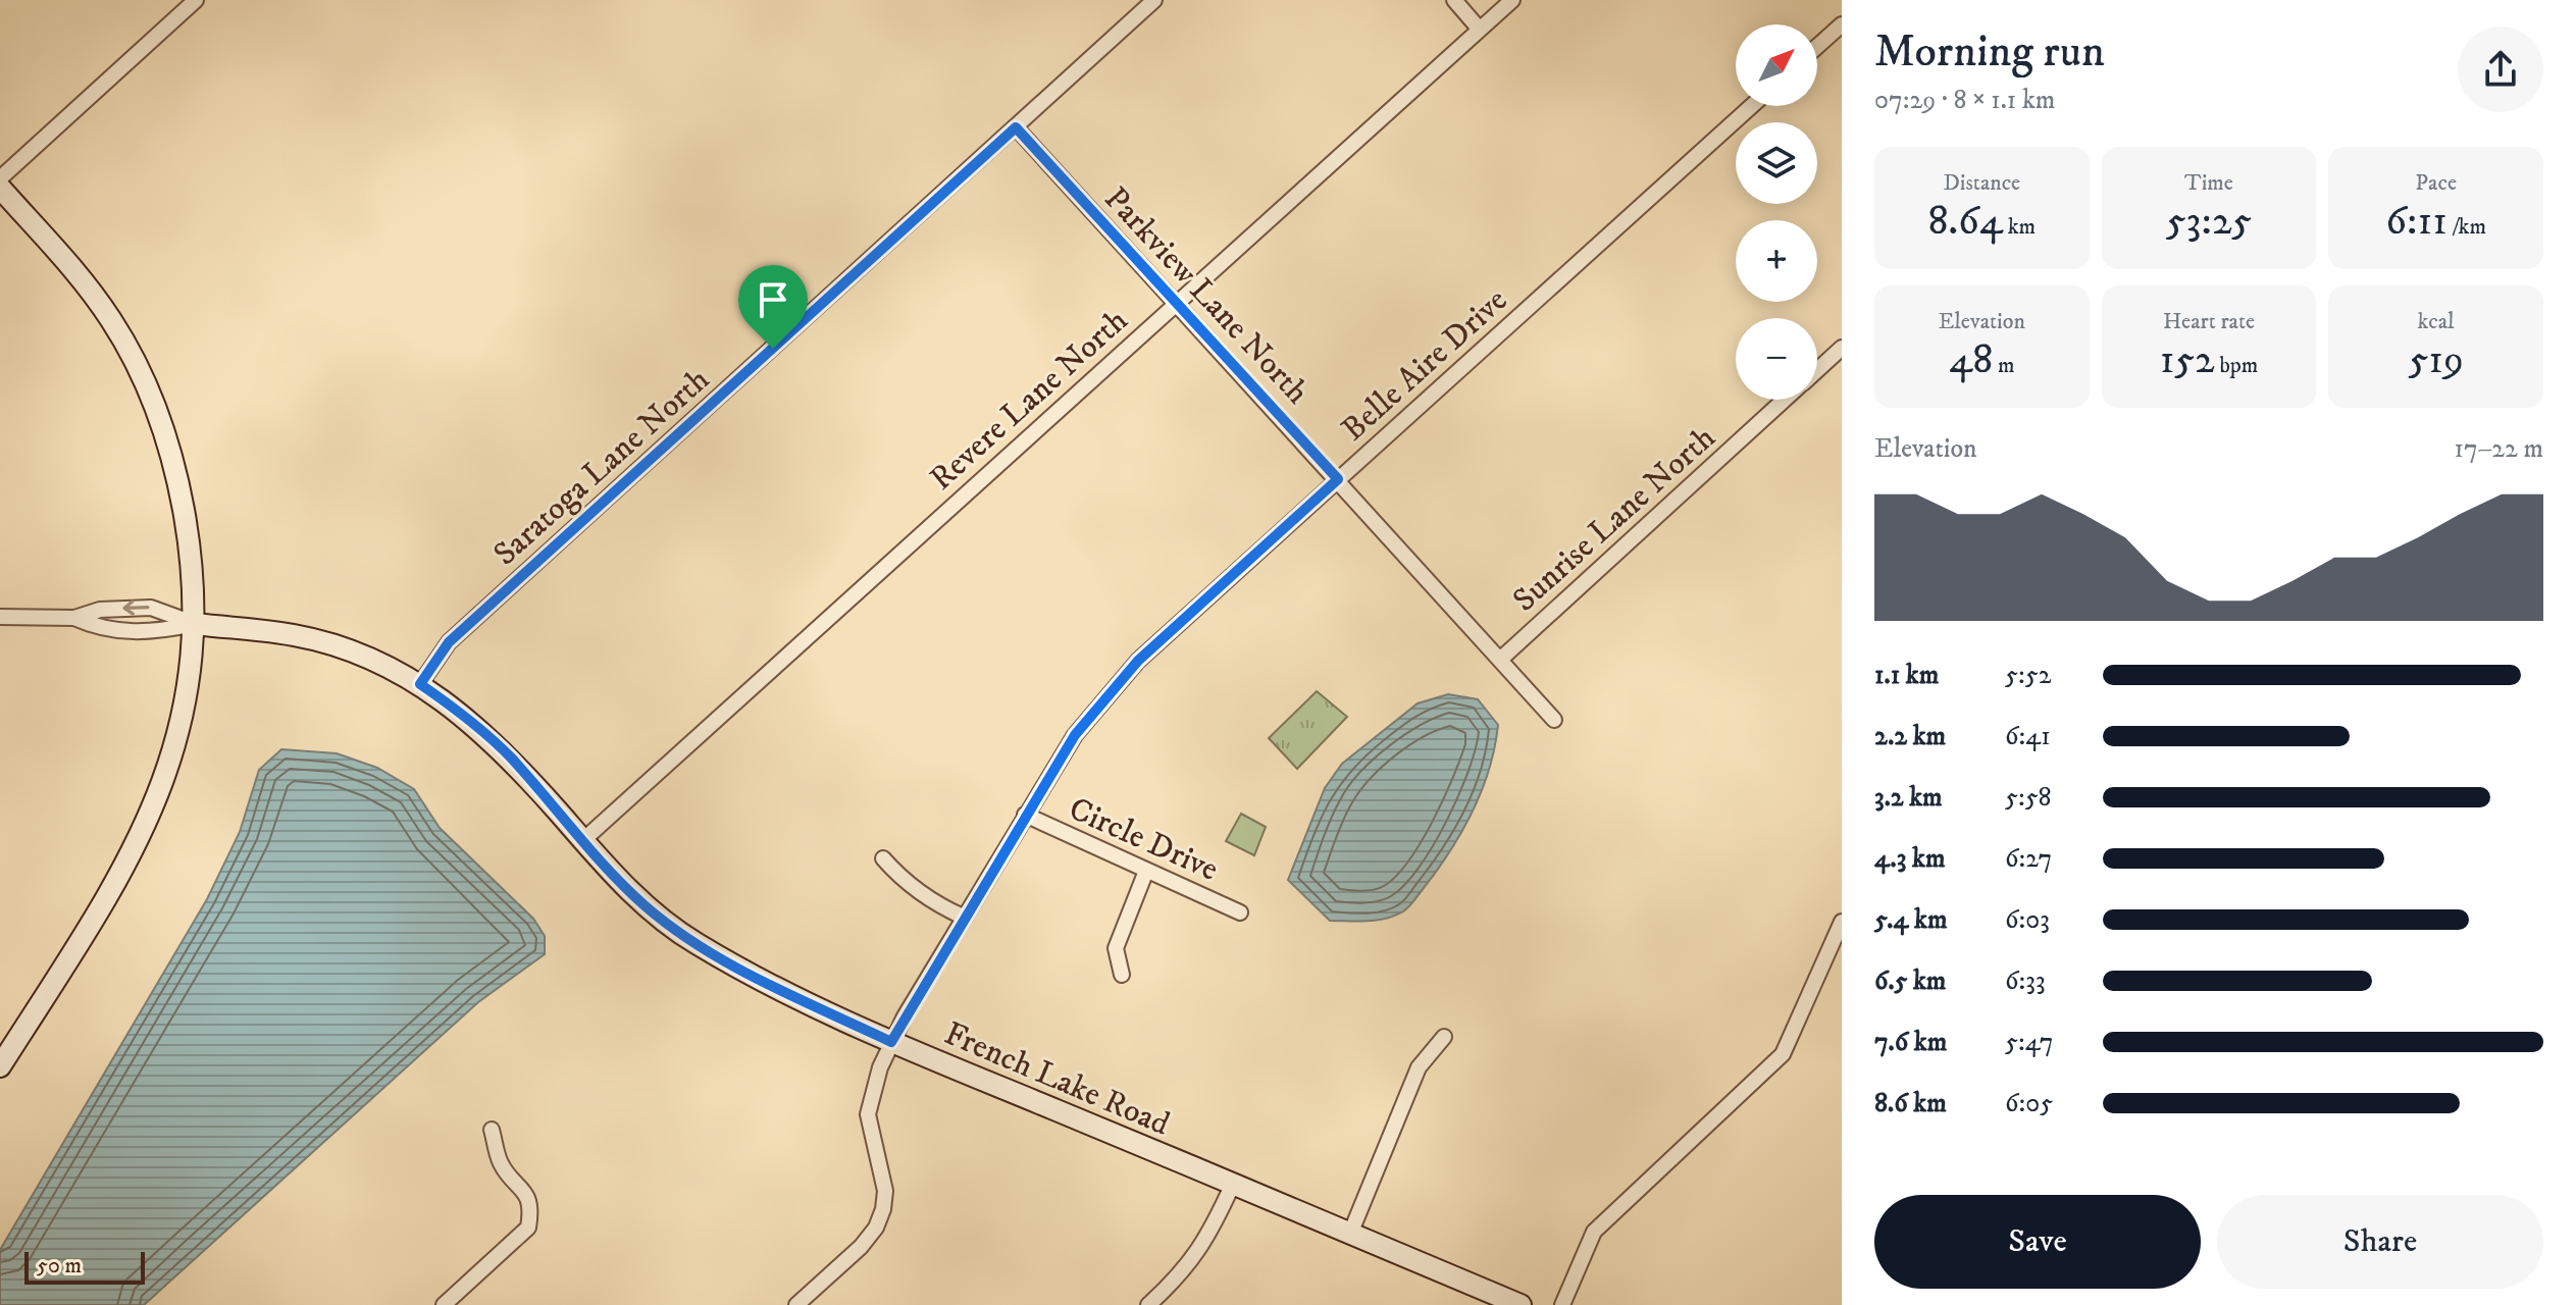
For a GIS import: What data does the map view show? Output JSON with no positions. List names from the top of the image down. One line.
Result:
{"streets":{"street":["Parkview Lane North","Belle Aire Drive","Revere Lane North","Saratoga Lane North","Sunrise Lane North","Circle Drive","French Lake Road"]},"crossings":[["Parkview Lane North","Belle Aire Drive"],["Parkview Lane North","Revere Lane North"],["Parkview Lane North","Saratoga Lane North"],["Parkview Lane North","Sunrise Lane North"],["Belle Aire Drive","Circle Drive"],["Belle Aire Drive","French Lake Road"],["Revere Lane North","French Lake Road"],["Saratoga Lane North","French Lake Road"]],"scale_bar":"50 m","north":"top right","page":{"heading":["Morning run","07:29 · 8 × 1.1 km"],"map_buttons":["+","−"],"stats":[["Distance","8.64 km"],["Time","53:25"],["Pace","6:11 /km"],["Elevation","48 m"],["Heart rate","152 bpm"],["kcal","519"]],"chart":["Elevation","17–22 m"],"list":[{"name":"1.1 km","note":"5:52"},{"name":"2.2 km","note":"6:41"},{"name":"3.2 km","note":"5:58"},{"name":"4.3 km","note":"6:27"},{"name":"5.4 km","note":"6:03"},{"name":"6.5 km","note":"6:33"},{"name":"7.6 km","note":"5:47"},{"name":"8.6 km","note":"6:05"}],"buttons":["Save","Share"],"scale":"50 m"}}
